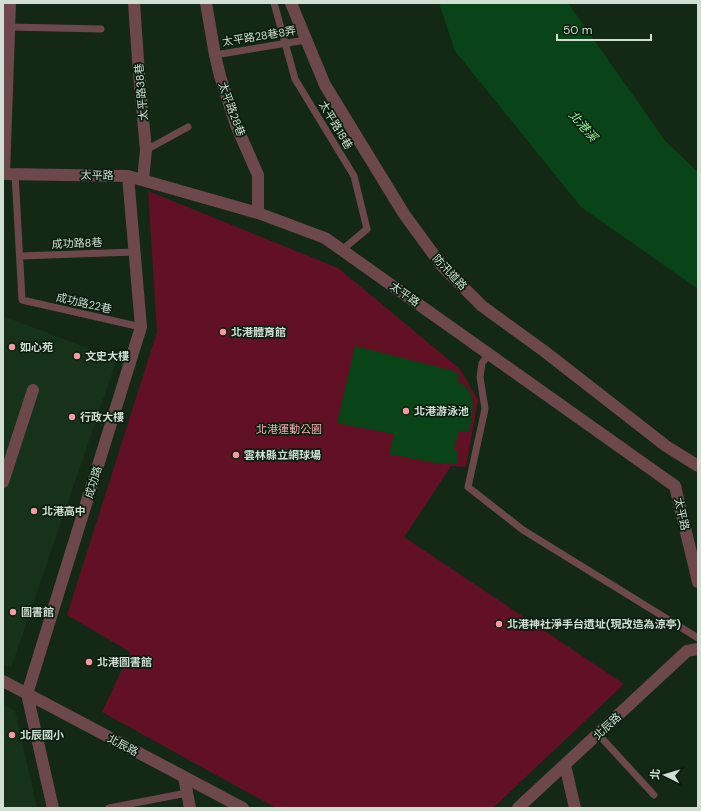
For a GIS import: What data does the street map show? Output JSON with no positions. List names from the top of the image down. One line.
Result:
{"streets":{"street":["太平路38巷","太平路28巷","太平路","防汛道路","成功路","北辰路"],"lane":["太平路28巷8弄","太平路18巷","成功路8巷","成功路22巷"]},"crossings":[["太平路28巷8弄","太平路28巷"],["太平路28巷8弄","太平路18巷"],["太平路28巷8弄","防汛道路"],["太平路38巷","太平路"],["太平路28巷","太平路"],["太平路18巷","太平路"],["太平路","成功路"],["成功路8巷","成功路22巷"],["成功路8巷","成功路"],["成功路22巷","成功路"],["成功路","北辰路"]],"water":["北港溪"],"parks":["北港運動公園"],"places":["北港體育館","如心苑","文史大樓","北港游泳池","行政大樓","雲林縣立網球場","北港高中","圖書館","北港神社淨手台遺址(現改造為涼亭)","北港圖書館","北辰國小"],"scale_bar":"50 m","north":"left"}
